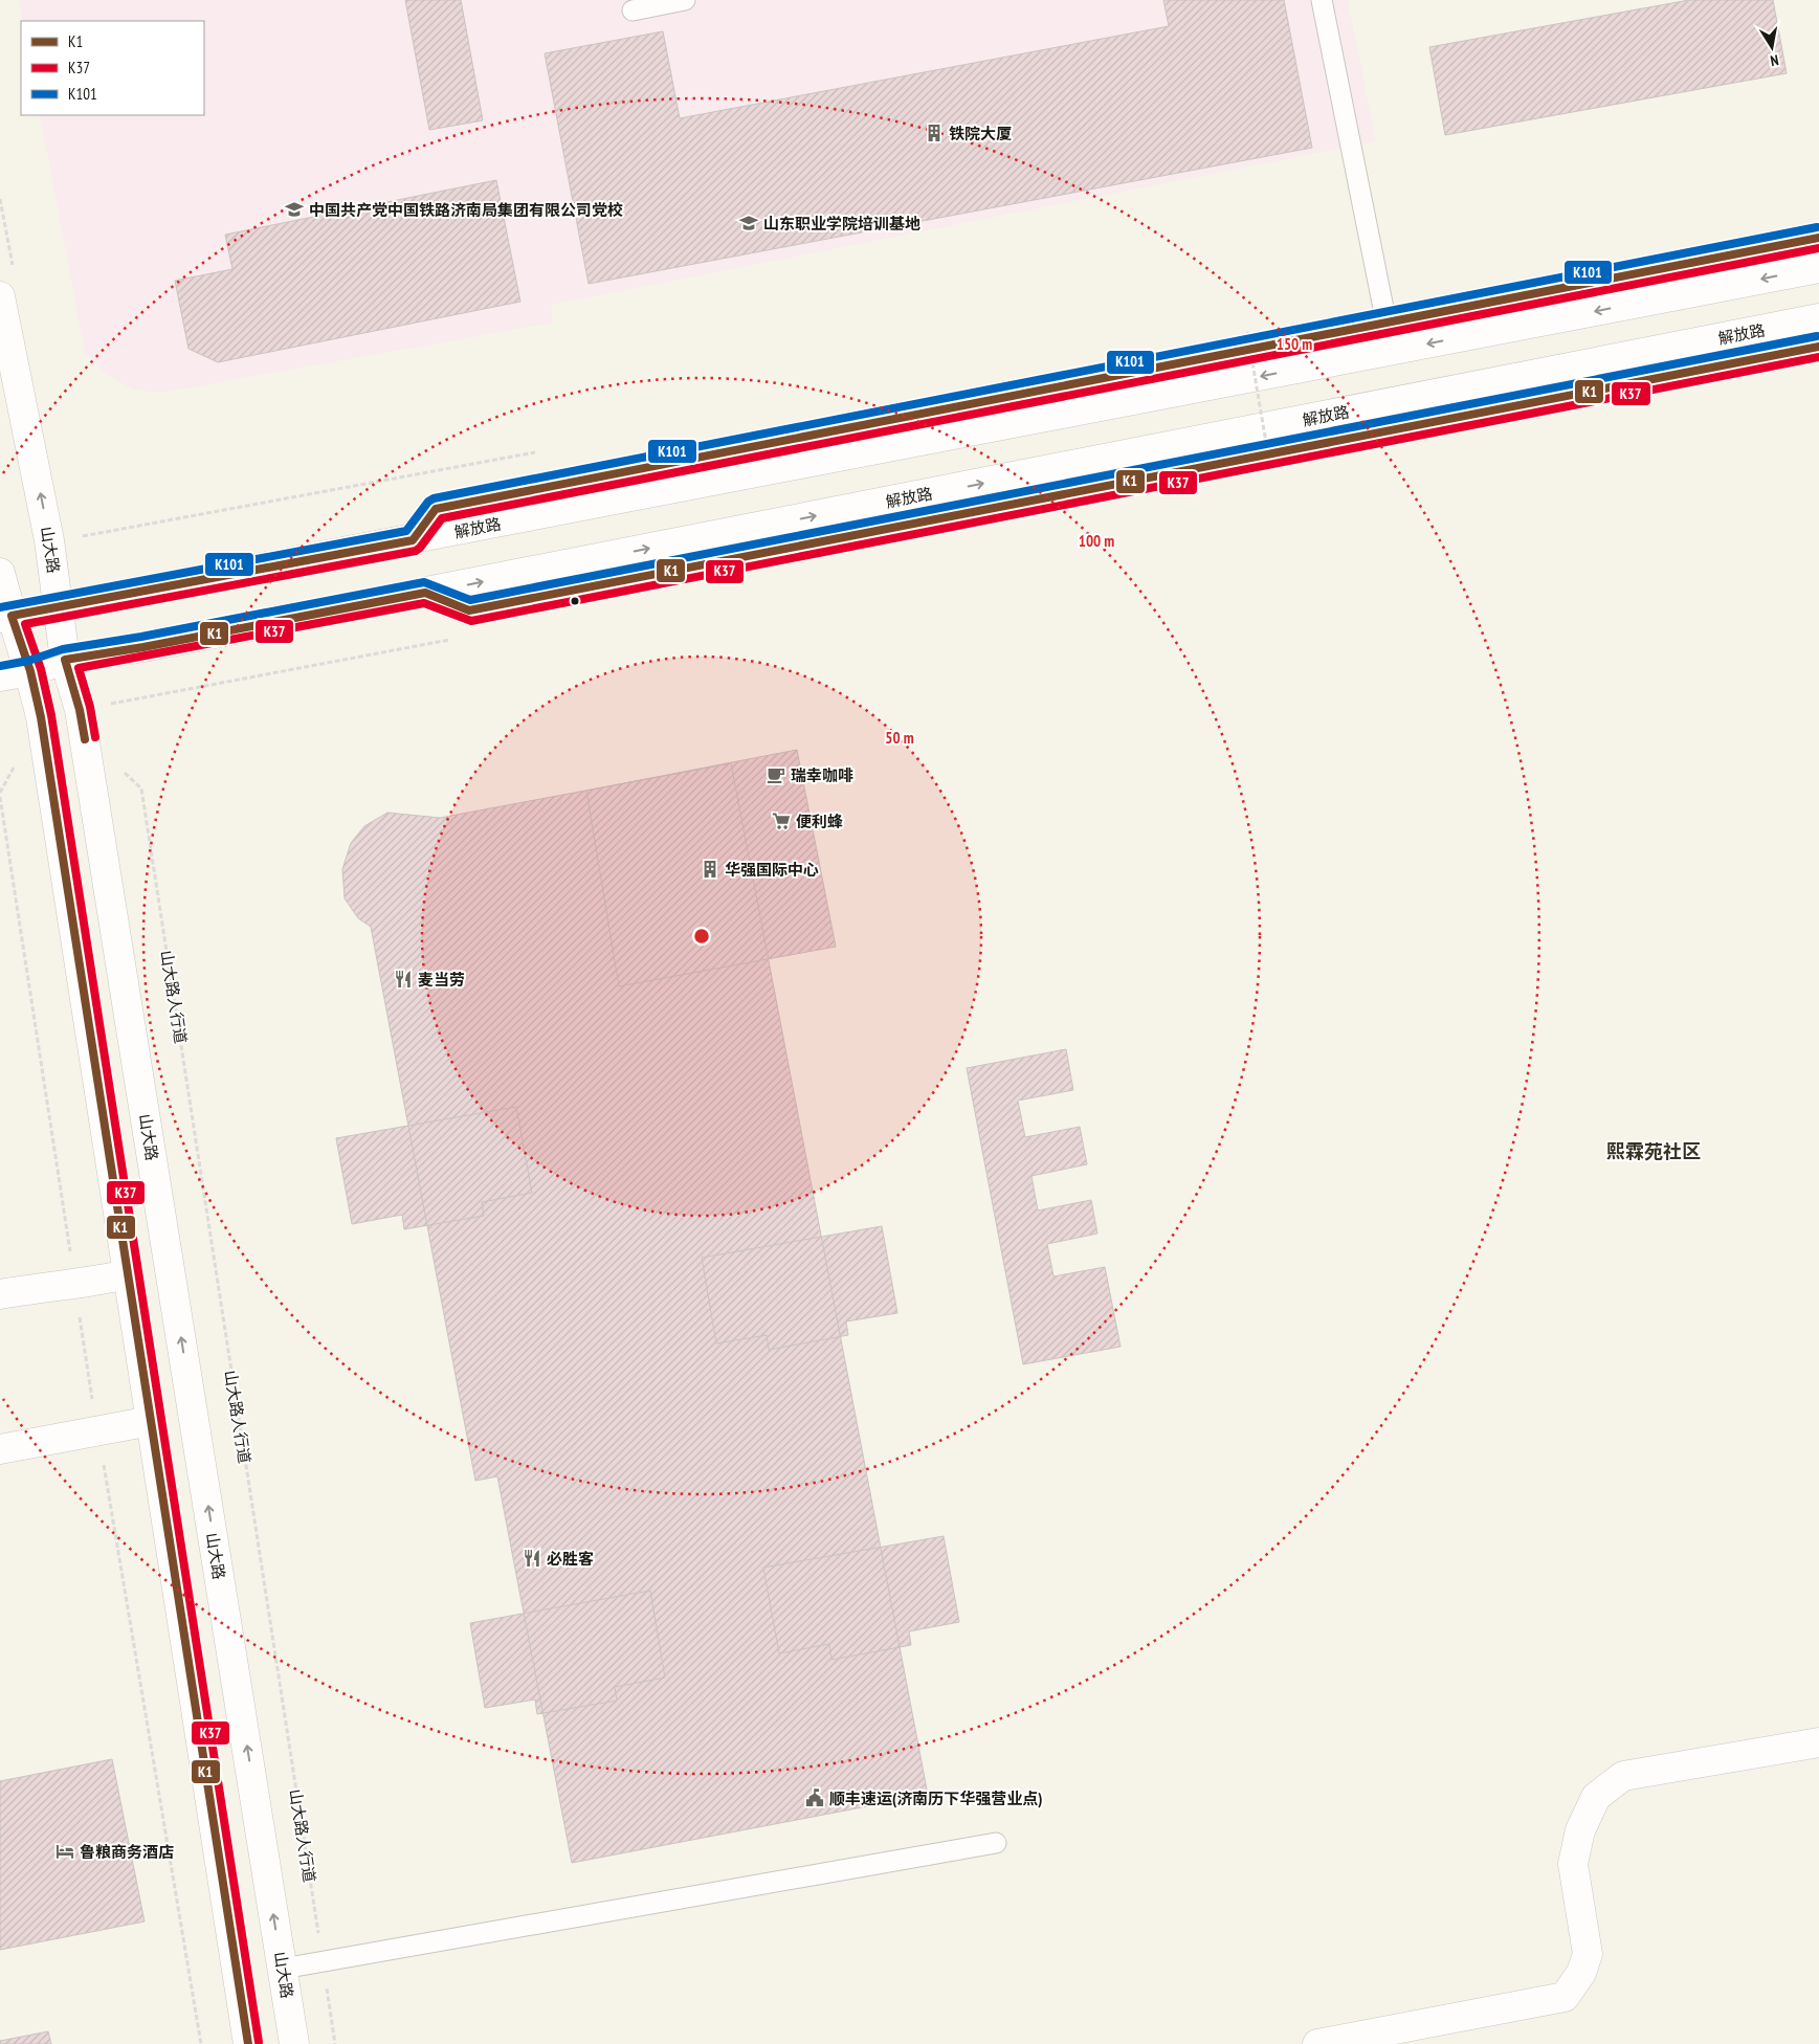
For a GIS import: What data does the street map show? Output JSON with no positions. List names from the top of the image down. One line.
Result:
{"streets":{"main road":["解放路","山大路"],"path":["山大路人行道"]},"crossings":[["解放路","山大路"]],"districts":["熙霖苑社区"],"places":{"building":["铁院大厦","华强国际中心"],"school or university":["中国共产党中国铁路济南局集团有限公司党校","山东职业学院培训基地"],"cafe":["瑞幸咖啡"],"supermarket":["便利蜂"],"restaurant":["麦当劳","必胜客"],"public building":["顺丰速运(济南历下华强营业点)"],"hotel":["鲁粮商务酒店"]},"lines":["transit line K101","transit line K1","transit line K37"],"legend":["K1","K37","K101"],"north":"bottom","rings":["150 m","100 m","50 m"]}
